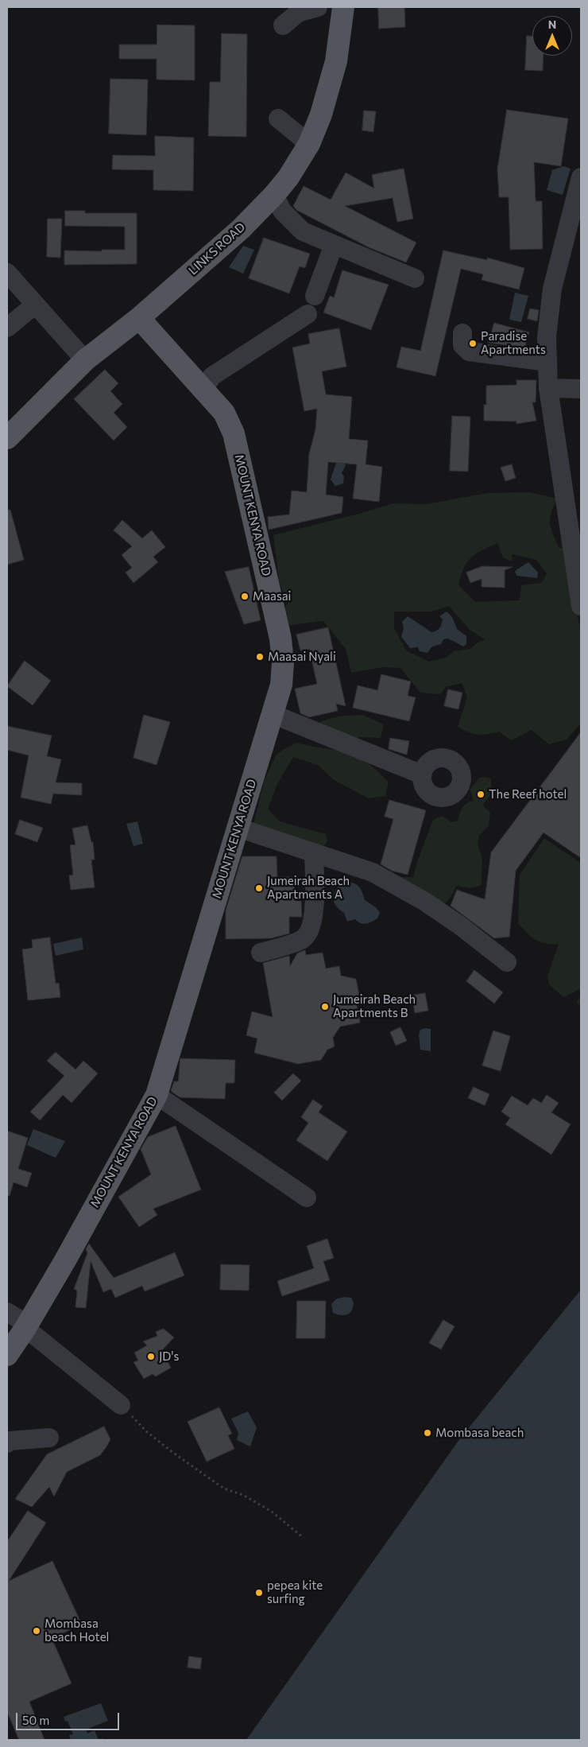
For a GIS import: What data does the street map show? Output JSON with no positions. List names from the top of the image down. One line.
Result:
{"streets":{"main road":["LINKS ROAD","MOUNT KENYA ROAD"]},"crossings":[["LINKS ROAD","MOUNT KENYA ROAD"]],"places":["Paradise Apartments","Maasai","Maasai Nyali","The Reef hotel","Jumeirah Beach Apartments A","Jumeirah Beach Apartments B","JD's","Mombasa beach","pepea kite surfing","Mombasa beach Hotel"],"scale_bar":"50 m","north":"top"}
